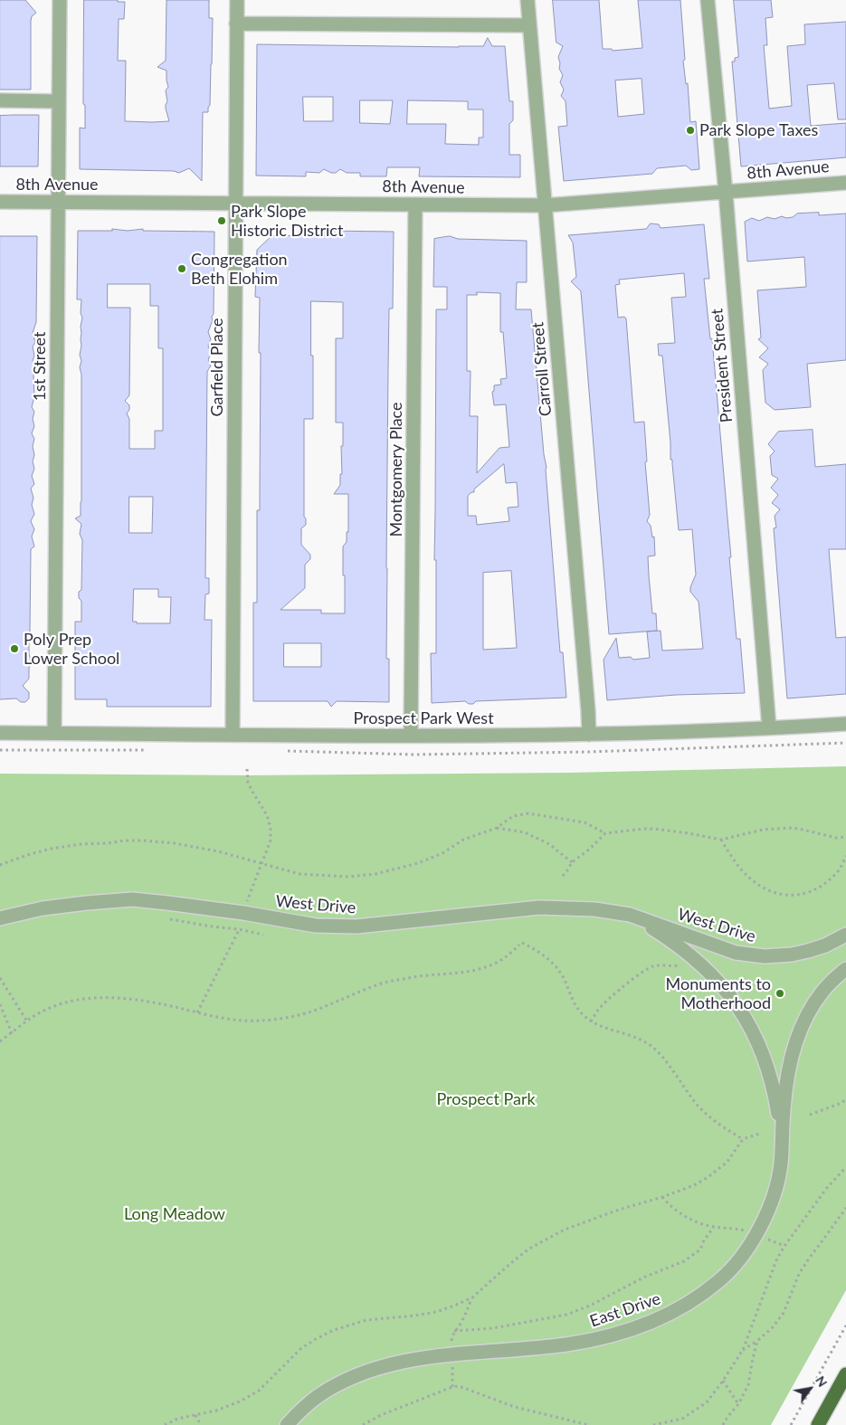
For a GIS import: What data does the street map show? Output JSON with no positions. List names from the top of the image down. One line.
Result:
{"streets":{"street":["8th Avenue","President Street","1st Street","Garfield Place","Carroll Street","Montgomery Place","Prospect Park West","West Drive","East Drive"]},"crossings":[["8th Avenue","President Street"],["8th Avenue","1st Street"],["8th Avenue","Garfield Place"],["8th Avenue","Carroll Street"],["8th Avenue","Montgomery Place"],["President Street","Prospect Park West"],["1st Street","Prospect Park West"],["Garfield Place","Prospect Park West"],["Carroll Street","Prospect Park West"],["Montgomery Place","Prospect Park West"],["West Drive","East Drive"]],"parks":["Prospect Park","Long Meadow"],"places":["Park Slope Taxes","Park Slope Historic District","Congregation Beth Elohim","Poly Prep Lower School","Monuments to Motherhood"],"north":"top right"}
